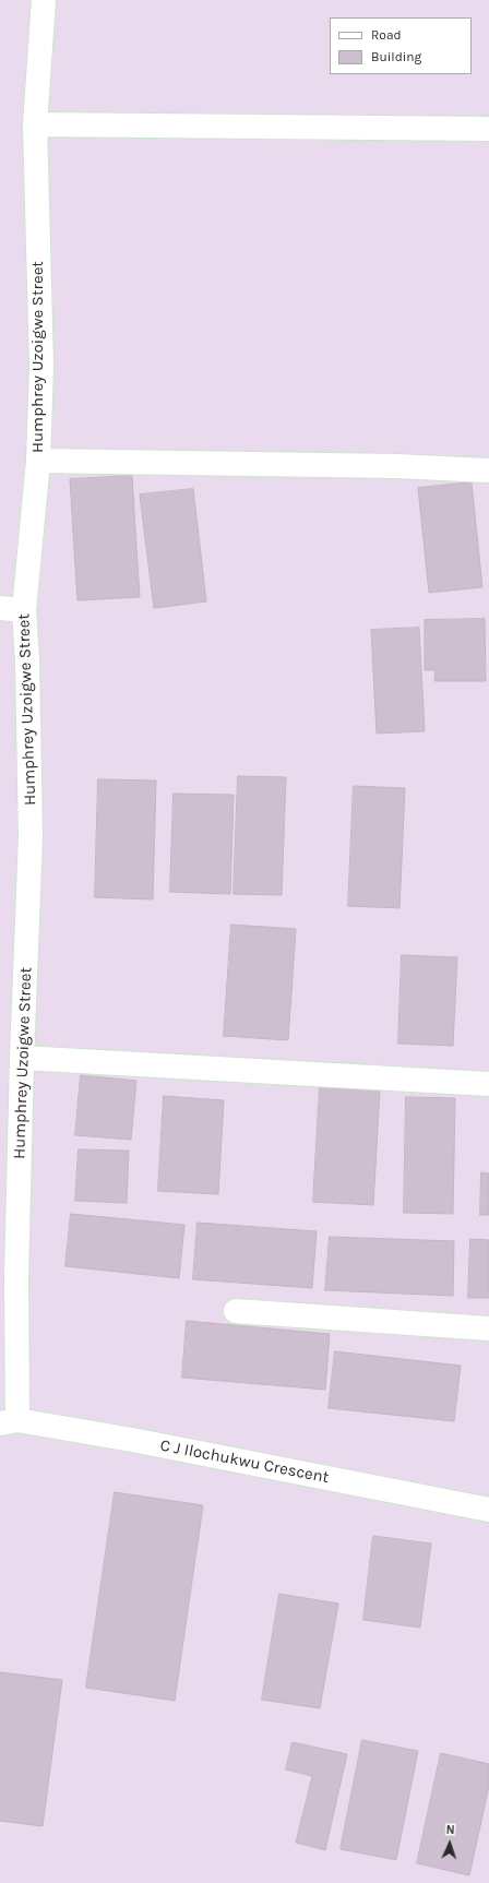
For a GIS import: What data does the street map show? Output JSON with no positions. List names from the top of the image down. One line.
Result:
{"streets":{"street":["Humphrey Uzoigwe Street","C J Ilochukwu Crescent"]},"crossings":[["Humphrey Uzoigwe Street","C J Ilochukwu Crescent"]],"legend":["Road","Building"],"north":"top"}
